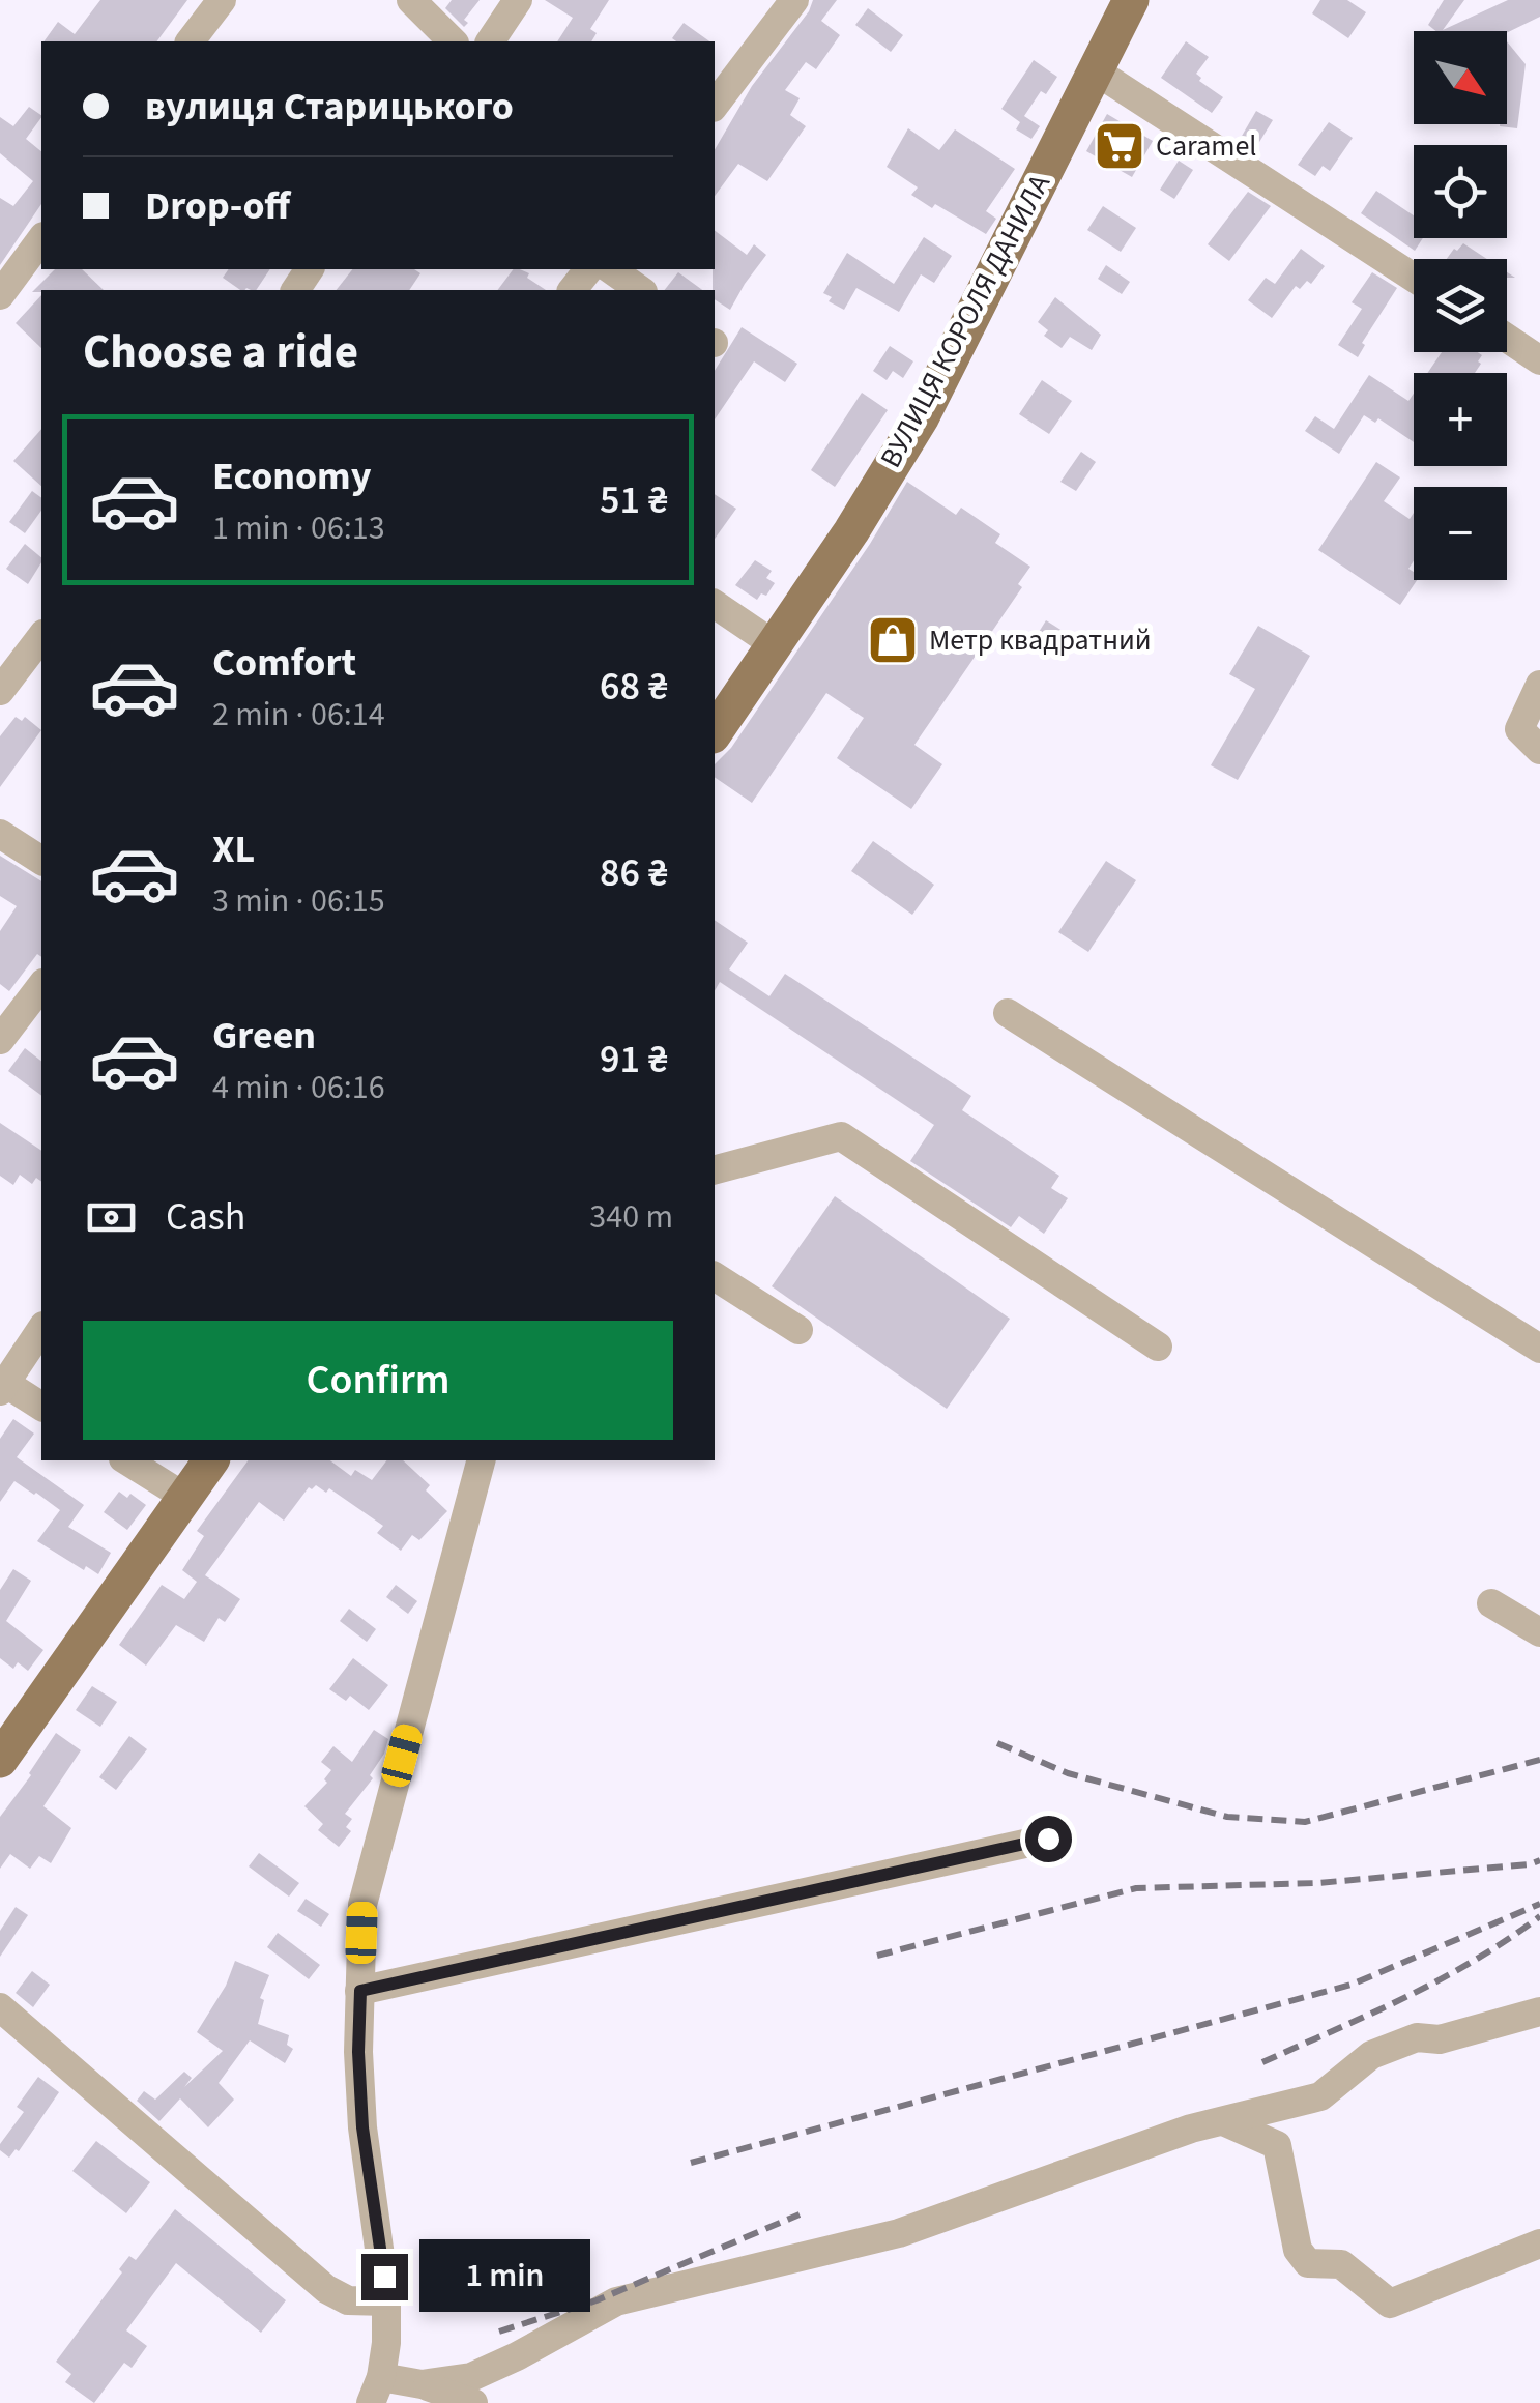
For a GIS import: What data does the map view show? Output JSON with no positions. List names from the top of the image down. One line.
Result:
{"streets":{"main road":["ВУЛИЦЯ КОРОЛЯ ДАНИЛА"]},"places":{"supermarket":["Caramel"],"shop":["Метр квадратний"]},"north":"bottom right","page":{"map_buttons":["+","−"],"banner":["вулиця Старицького","Drop-off"],"heading":"Choose a ride","list":[{"name":"Economy","note":"1 min · 06:13","value":"51 ₴"},{"name":"Comfort","note":"2 min · 06:14","value":"68 ₴"},{"name":"XL","note":"3 min · 06:15","value":"86 ₴"},{"name":"Green","note":"4 min · 06:16","value":"91 ₴"}],"pay":["Cash","340 m"],"buttons":"Confirm","bubble":"1 min"}}
